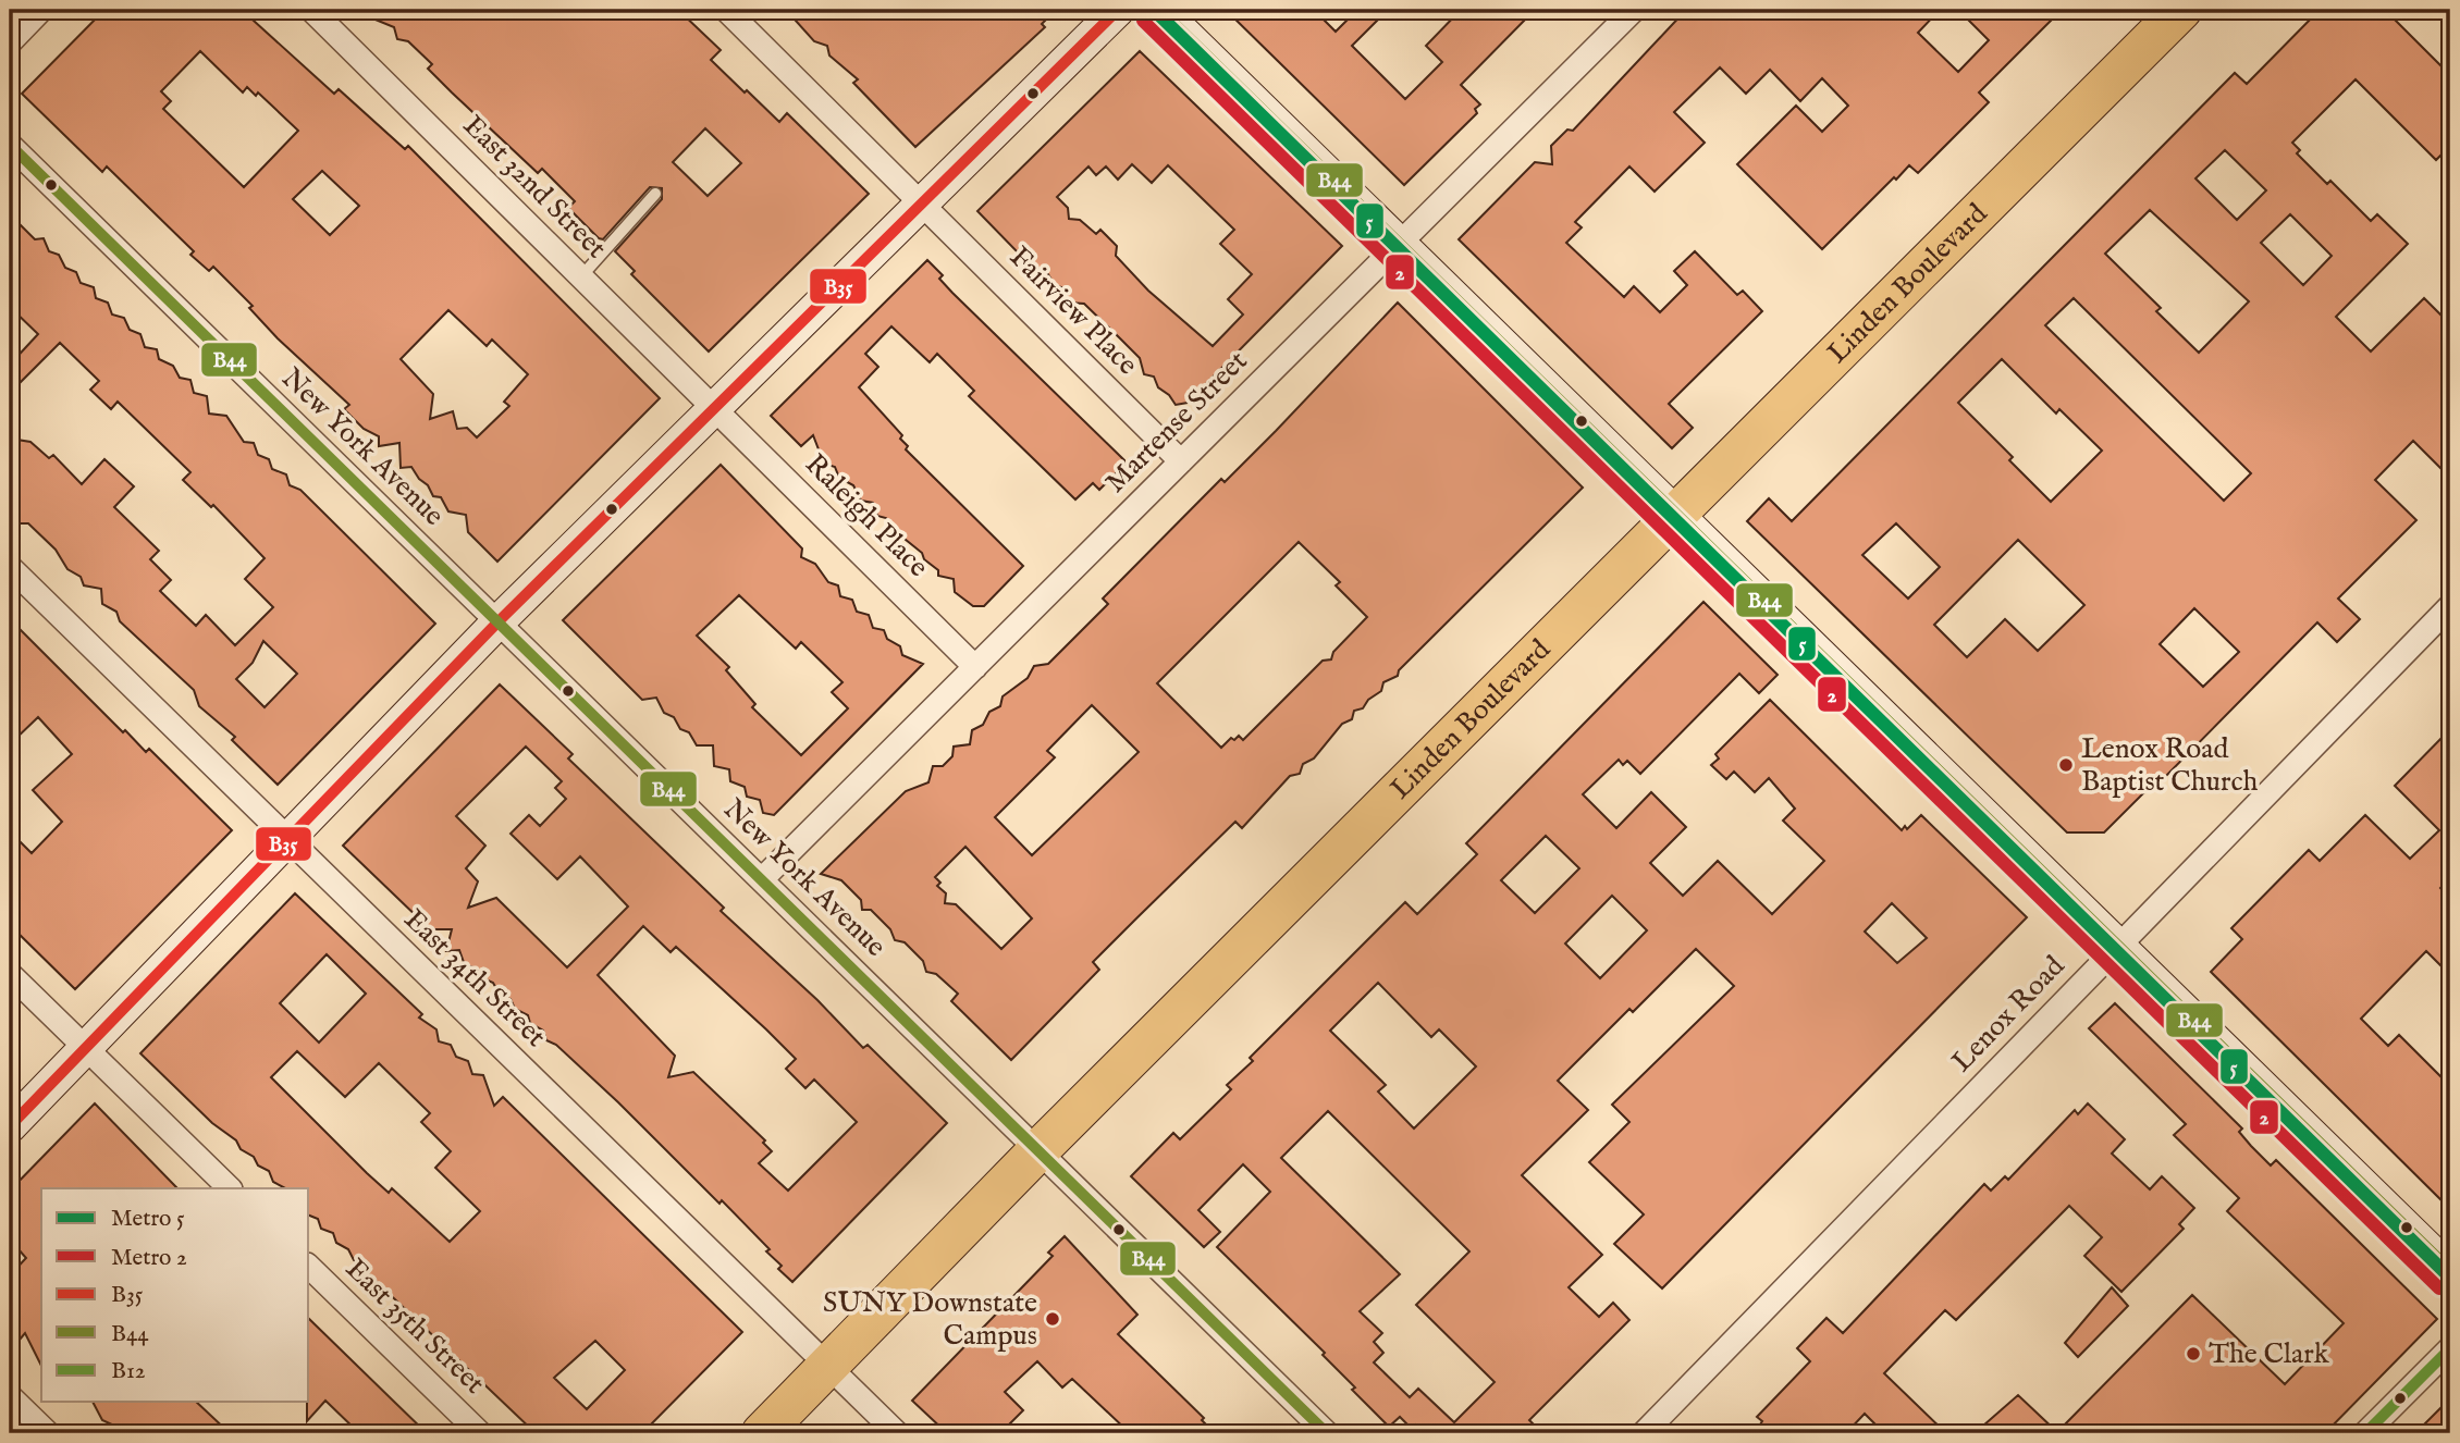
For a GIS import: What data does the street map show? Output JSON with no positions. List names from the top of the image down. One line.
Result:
{"streets":{"highway":["Linden Boulevard"],"street":["East 32nd Street","Fairview Place","Martense Street","New York Avenue","Raleigh Place","East 34th Street","Lenox Road","East 35th Street"]},"crossings":[["East 32nd Street","Raleigh Place"],["Linden Boulevard","New York Avenue"],["Linden Boulevard","East 34th Street"],["Fairview Place","Martense Street"],["Martense Street","New York Avenue"],["Martense Street","Raleigh Place"]],"places":["Lenox Road Baptist Church","SUNY Downstate Campus","The Clark"],"lines":["metro line 5","transit line B35","transit line B44","metro line 2","transit line B12"],"legend":["Metro 5","Metro 2","B35","B44","B12"]}
